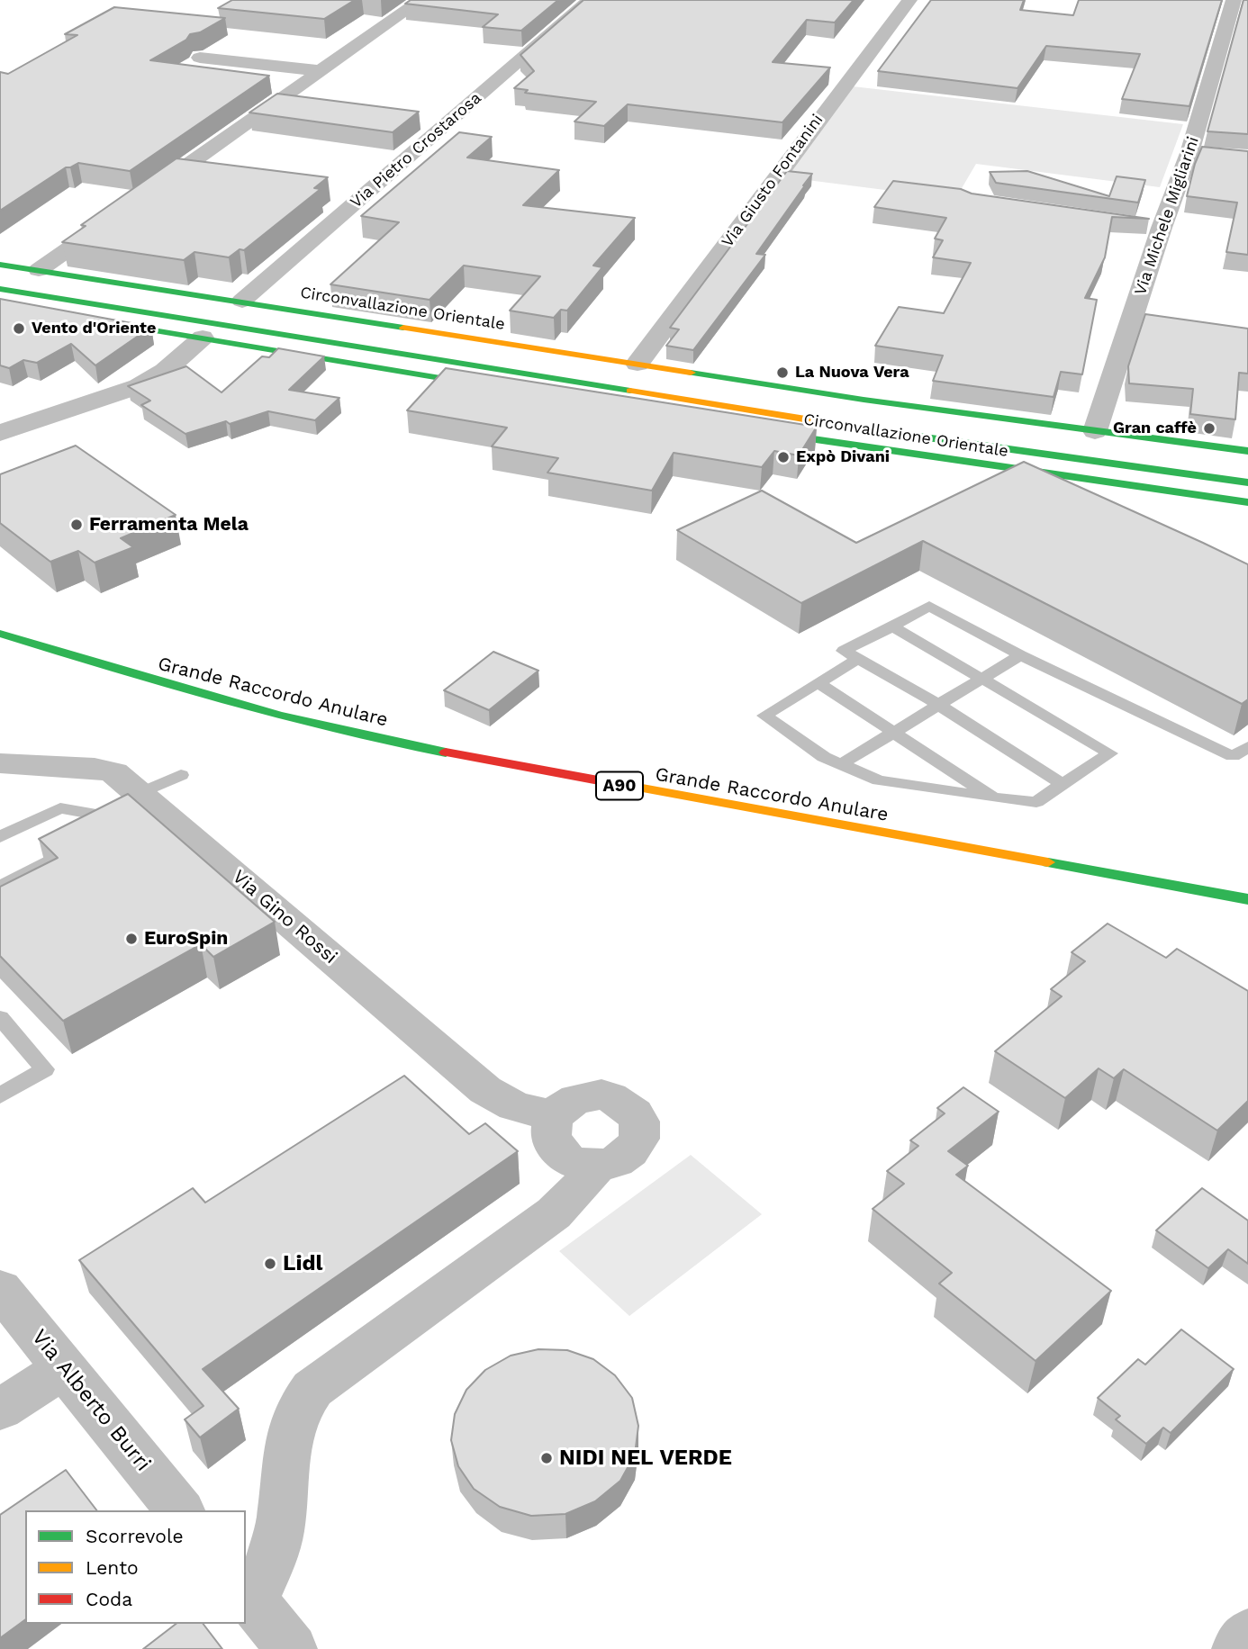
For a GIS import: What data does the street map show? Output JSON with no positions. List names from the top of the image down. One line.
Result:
{"streets":{"main road":["Circonvallazione Orientale","Grande Raccordo Anulare","A90"],"street":["Via Pietro Crostarosa","Via Giusto Fontanini","Via Michele Migliarini","Via Gino Rossi","Via Alberto Burri"]},"crossings":[["Via Pietro Crostarosa","Circonvallazione Orientale"],["Via Giusto Fontanini","Circonvallazione Orientale"],["Via Michele Migliarini","Circonvallazione Orientale"]],"places":["Vento d'Oriente","La Nuova Vera","Gran caffè","Expò Divani","Ferramenta Mela","EuroSpin","Lidl","NIDI NEL VERDE"],"legend":["Scorrevole","Lento","Coda"]}
